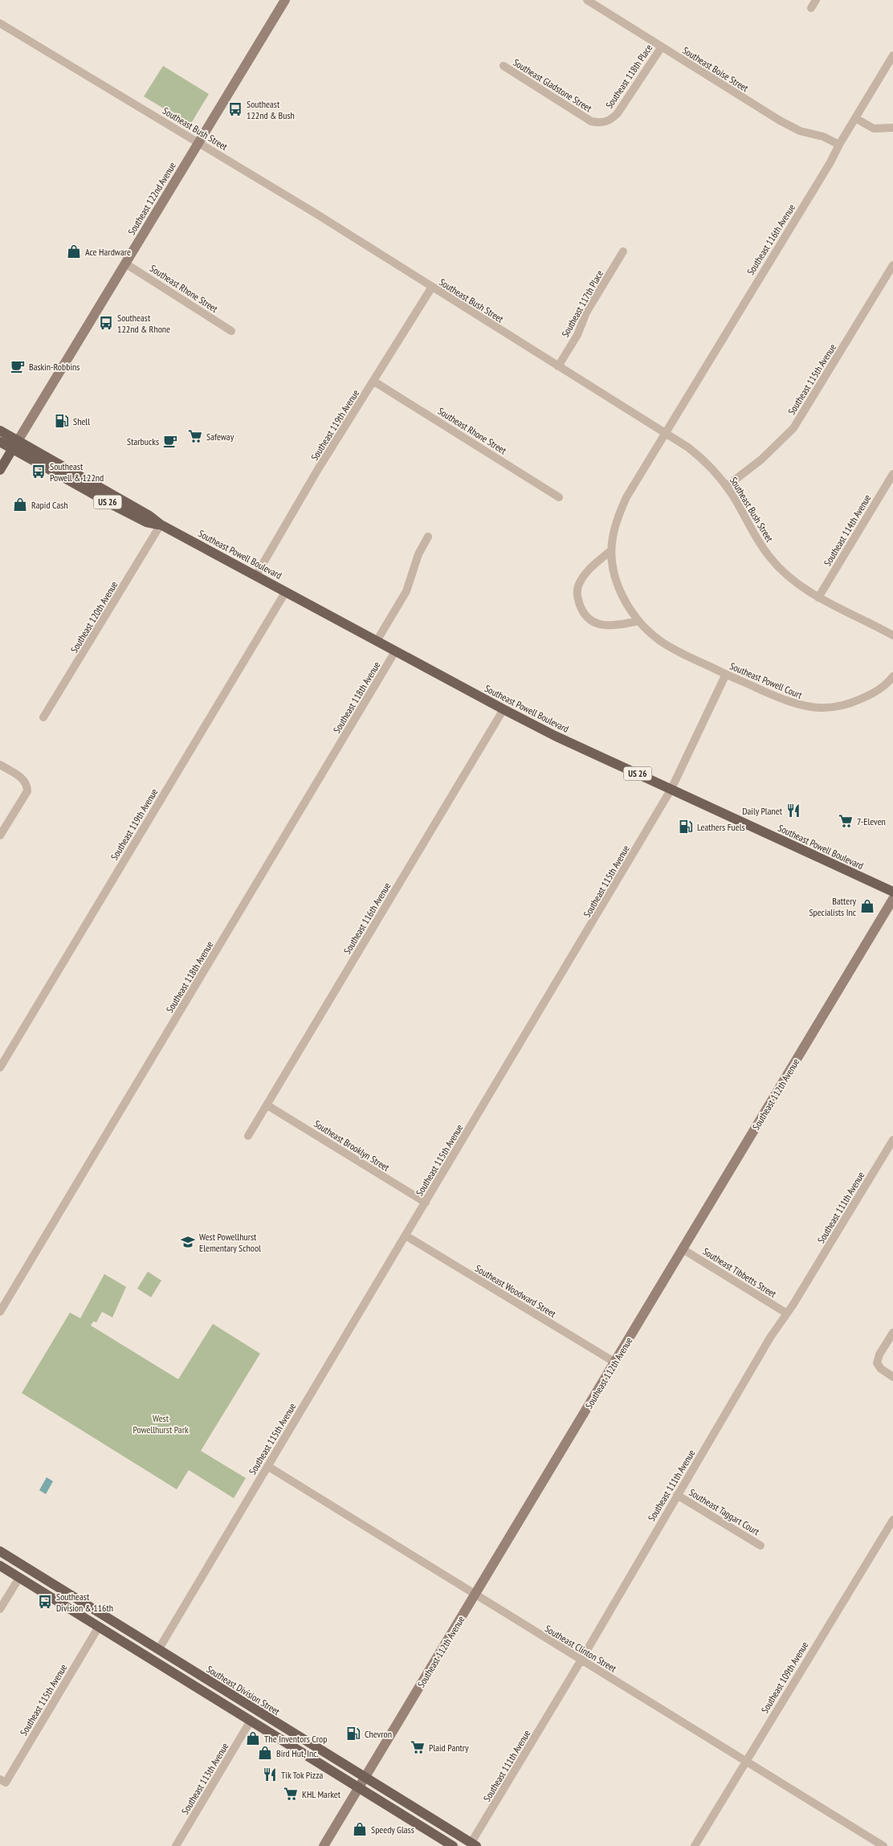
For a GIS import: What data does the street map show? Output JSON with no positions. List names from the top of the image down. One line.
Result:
{"streets":{"main road":["Southeast 122nd Avenue","US 26","Southeast Powell Boulevard","Southeast 112th Avenue","Southeast Division Street"],"street":["Southeast Boise Street","Southeast 118th Place","Southeast Gladstone Street","Southeast Bush Street","Southeast 116th Avenue","Southeast Rhone Street","Southeast 117th Place","Southeast 115th Avenue","Southeast 119th Avenue","Southeast 114th Avenue","Southeast 120th Avenue","Southeast Powell Court","Southeast 118th Avenue","Southeast Brooklyn Street","Southeast 111th Avenue","Southeast Tibbetts Street","Southeast Woodward Street","Southeast Taggart Court","Southeast Clinton Street","Southeast 109th Avenue","Southeast 113th Avenue"]},"crossings":[["Southeast Boise Street","Southeast 118th Place"],["Southeast Boise Street","Southeast 116th Avenue"],["Southeast 118th Place","Southeast Gladstone Street"],["Southeast Bush Street","Southeast 122nd Avenue"],["Southeast Bush Street","Southeast 116th Avenue"],["Southeast Bush Street","Southeast 117th Place"],["Southeast Bush Street","Southeast 115th Avenue"],["Southeast Bush Street","Southeast 119th Avenue"],["Southeast Bush Street","Southeast 114th Avenue"],["Southeast Bush Street","Southeast Powell Court"],["Southeast 122nd Avenue","Southeast Rhone Street"],["Southeast 122nd Avenue","Southeast Powell Boulevard"],["Southeast 116th Avenue","Southeast Powell Boulevard"],["Southeast 116th Avenue","Southeast Powell Court"],["Southeast 116th Avenue","Southeast Brooklyn Street"],["Southeast Rhone Street","Southeast 119th Avenue"],["Southeast 115th Avenue","Southeast Powell Boulevard"],["Southeast 115th Avenue","Southeast Powell Court"],["Southeast 115th Avenue","Southeast Brooklyn Street"],["Southeast 115th Avenue","Southeast Woodward Street"],["Southeast 115th Avenue","Southeast Clinton Street"],["Southeast 115th Avenue","Southeast Division Street"],["Southeast 119th Avenue","Southeast Powell Boulevard"],["Southeast Powell Boulevard","Southeast 120th Avenue"],["Southeast Powell Boulevard","Southeast 118th Avenue"],["Southeast 112th Avenue","Southeast Tibbetts Street"],["Southeast 112th Avenue","Southeast Woodward Street"],["Southeast 112th Avenue","Southeast Clinton Street"],["Southeast 112th Avenue","Southeast Division Street"],["Southeast 111th Avenue","Southeast Tibbetts Street"],["Southeast 111th Avenue","Southeast Taggart Court"],["Southeast 111th Avenue","Southeast Clinton Street"],["Southeast 111th Avenue","Southeast Division Street"],["Southeast Clinton Street","Southeast 109th Avenue"]],"parks":["West Powellhurst Park"],"places":{"bus stop":["Southeast 122nd & Bush","Southeast 122nd & Rhone","Southeast Powell & 122nd","Southeast Division & 116th"],"shop":["Ace Hardware","Rapid Cash","Battery Specialists Inc","The Inventors Crop","Bird Hut, Inc.","Speedy Glass"],"cafe":["Baskin-Robbins","Starbucks"],"fuel station":["Shell","Leathers Fuels","Chevron"],"supermarket":["Safeway","7-Eleven","Plaid Pantry","KHL Market"],"restaurant":["Daily Planet","Tik Tok Pizza"],"school or university":["West Powellhurst Elementary School"]}}
